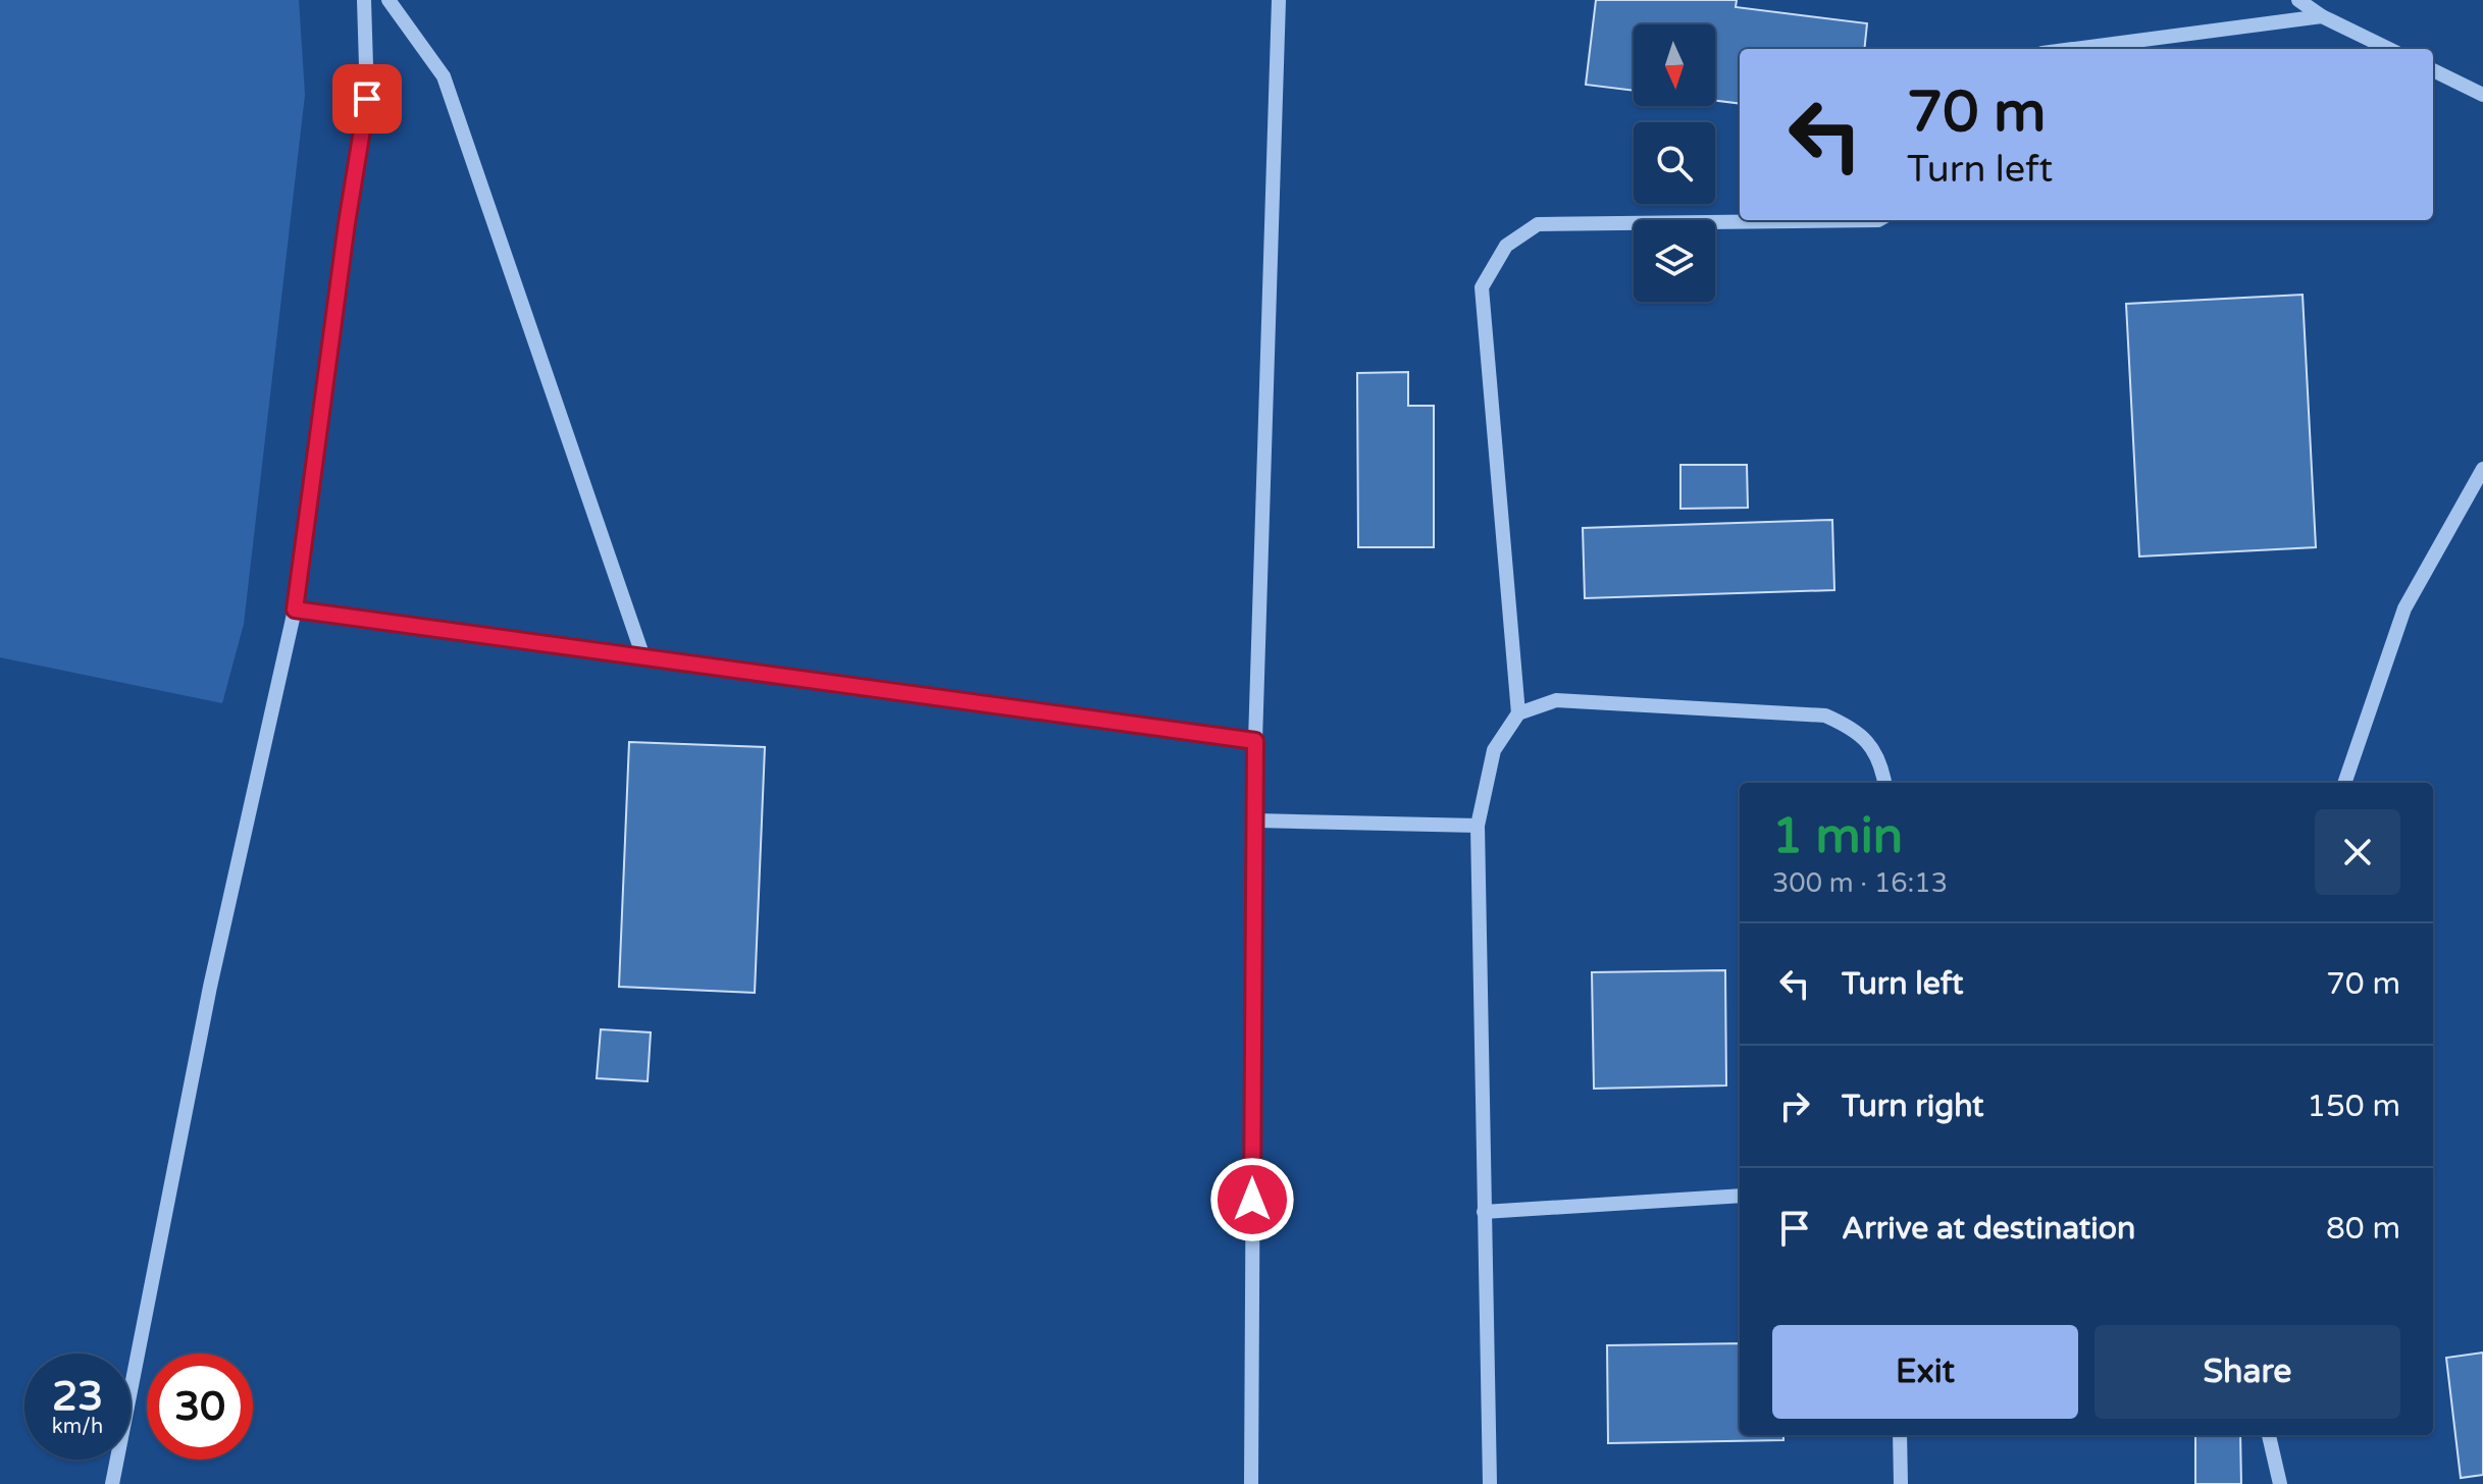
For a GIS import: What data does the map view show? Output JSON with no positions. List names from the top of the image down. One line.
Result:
{"north":"bottom","page":{"turn":["70 m","Turn left"],"heading":["1 min","300 m · 16:13"],"list":[{"name":"Turn left","value":"70 m"},{"name":"Turn right","value":"150 m"},{"name":"Arrive at destination","value":"80 m"}],"buttons":["Exit","Share"],"speed":"23 km/h","limit":"30"}}
